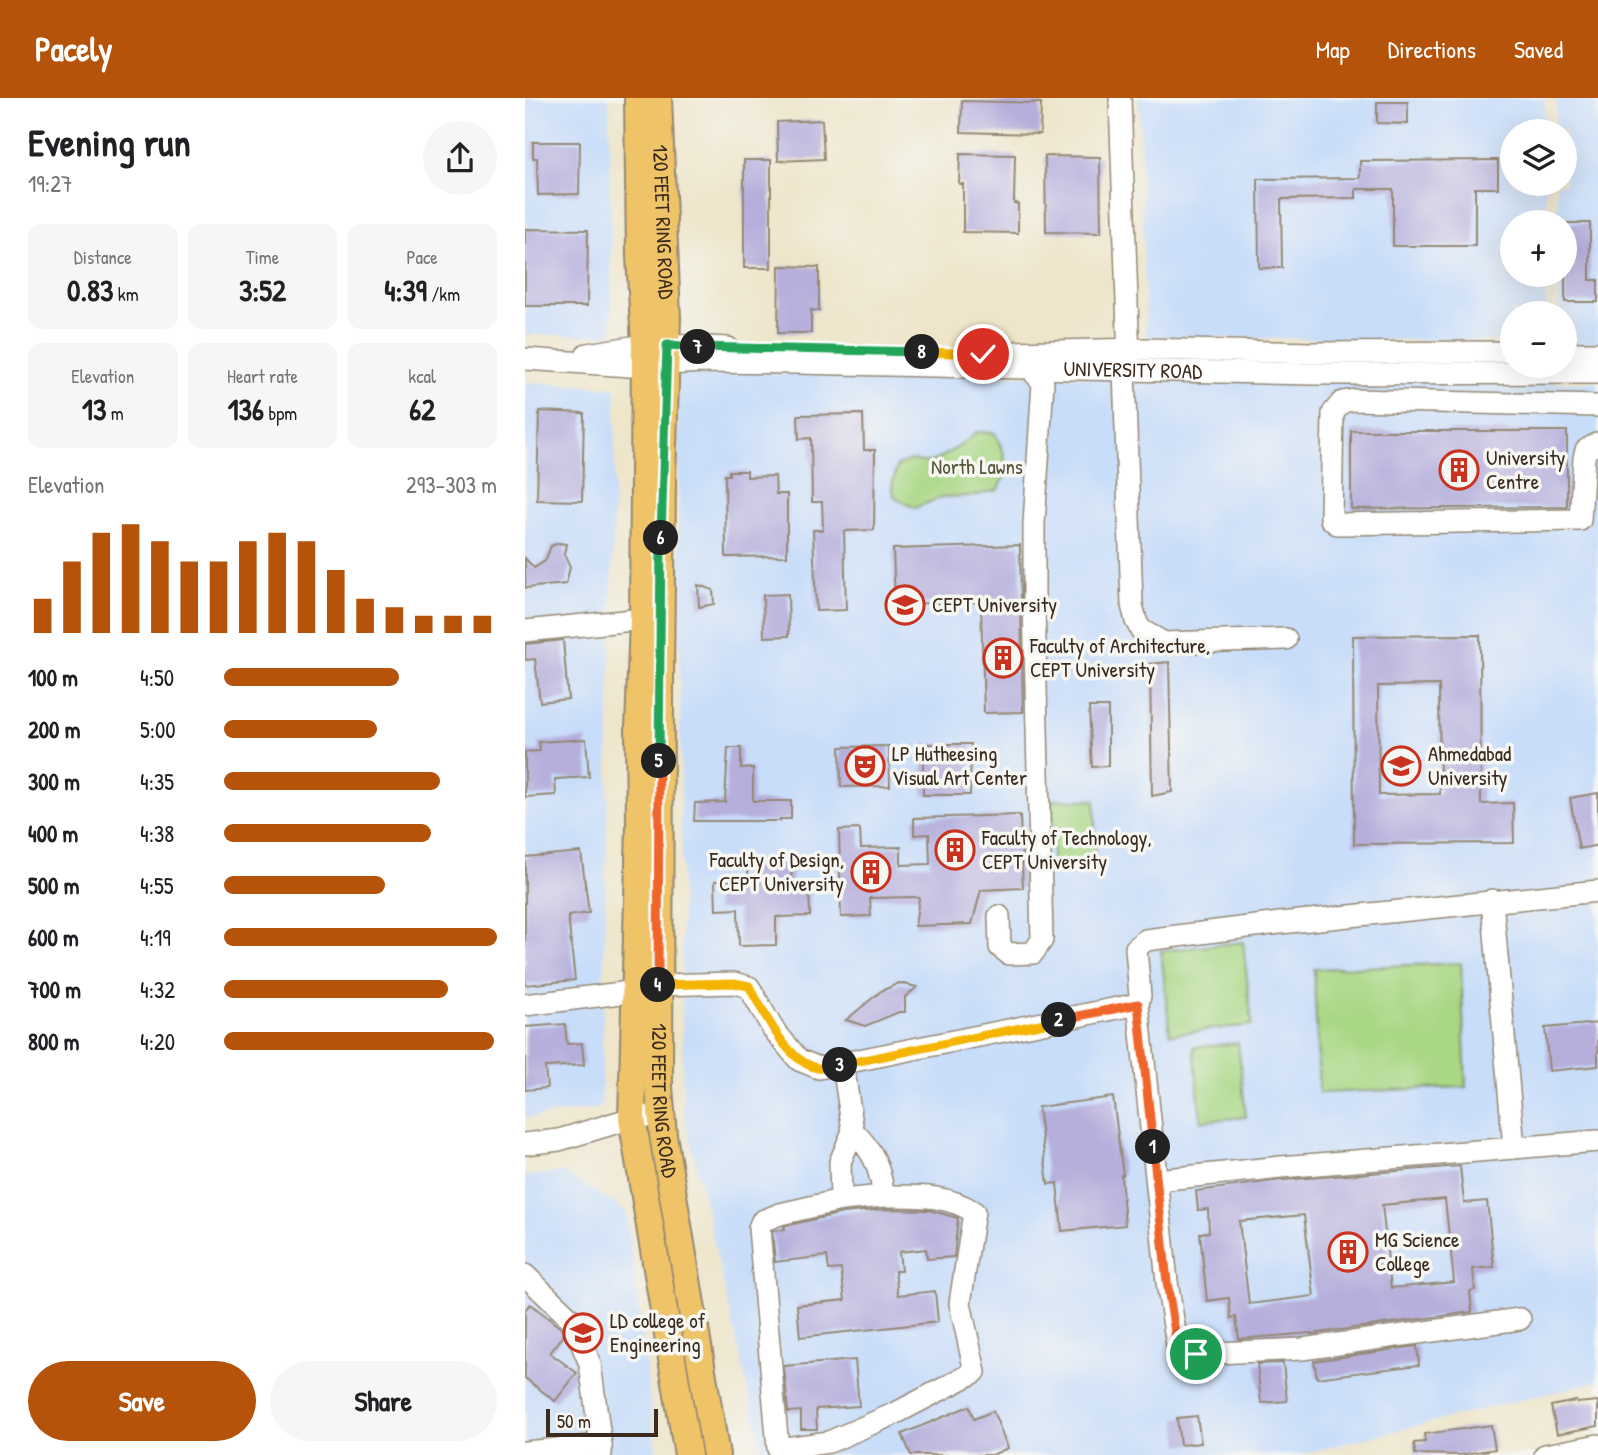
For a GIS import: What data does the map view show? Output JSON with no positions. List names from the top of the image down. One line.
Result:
{"streets":{"main road":["120 FEET RING ROAD"],"street":["UNIVERSITY ROAD"]},"crossings":[["120 FEET RING ROAD","UNIVERSITY ROAD"]],"parks":["North Lawns"],"places":{"building":["University Centre","Faculty of Architecture, CEPT University","Faculty of Technology, CEPT University","Faculty of Design, CEPT University","MG Science College"],"school or university":["CEPT University","Ahmedabad University","LD college of Engineering"],"theatre":["LP Hutheesing Visual Art Center"]},"scale_bar":"50 m","page":{"header":"Pacely","nav":["Map","Directions","Saved"],"heading":["Evening run","19:27"],"map_buttons":["+","−"],"stats":[["Distance","0.83 km"],["Time","3:52"],["Pace","4:39 /km"],["Elevation","13 m"],["Heart rate","136 bpm"],["kcal","62"]],"pins":["7","8","6","5","4","2","3","1"],"chart":["Elevation","293–303 m"],"list":[{"name":"100 m","note":"4:50"},{"name":"200 m","note":"5:00"},{"name":"300 m","note":"4:35"},{"name":"400 m","note":"4:38"},{"name":"500 m","note":"4:55"},{"name":"600 m","note":"4:19"},{"name":"700 m","note":"4:32"},{"name":"800 m","note":"4:20"}],"buttons":["Save","Share"],"scale":"50 m"}}
